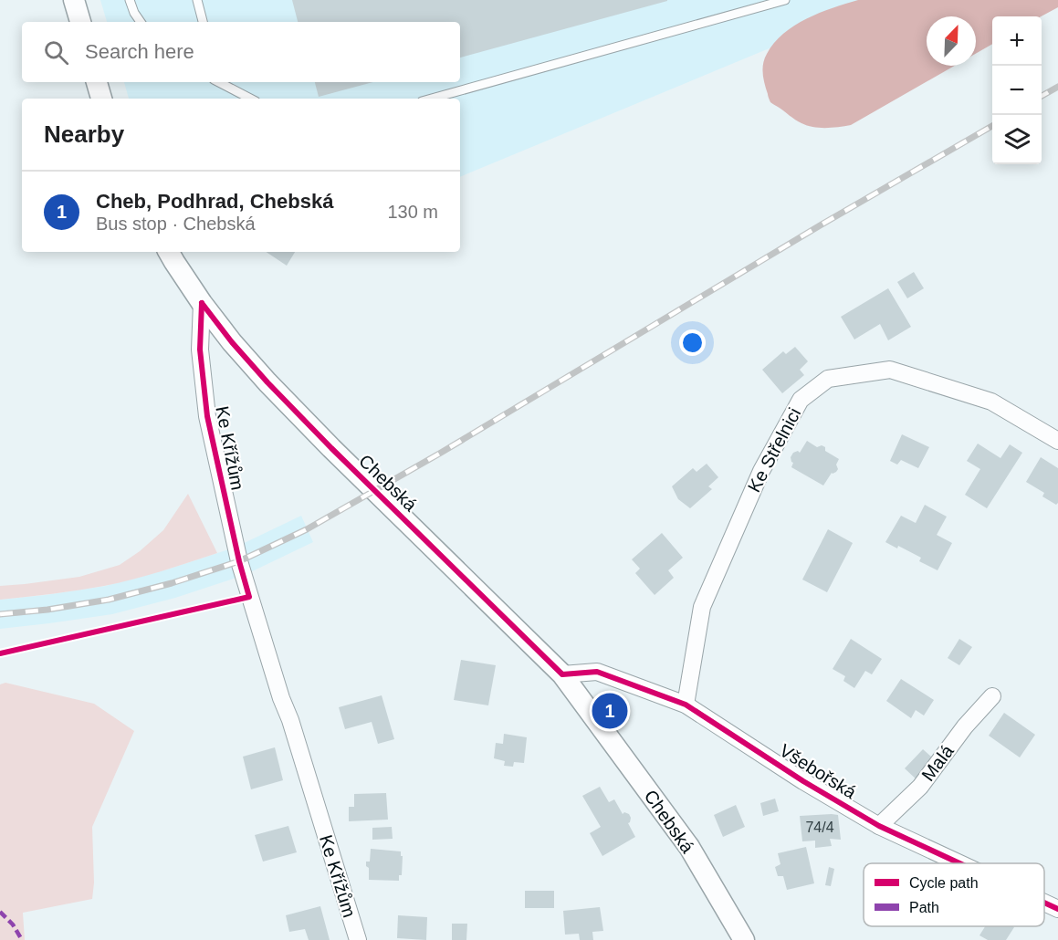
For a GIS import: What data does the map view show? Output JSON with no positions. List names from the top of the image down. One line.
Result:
{"streets":{"street":["Ke Křížům","Ke Střelnici","Chebská","Malá","Všebořská"]},"crossings":[["Ke Křížům","Chebská"],["Ke Střelnici","Všebořská"],["Chebská","Všebořská"],["Malá","Všebořská"]],"house_numbers":["74/4"],"legend":["Cycle path","Path"],"north":"top right","page":{"map_buttons":["+","−"],"search":"Search here","heading":"Nearby","list":[{"mark":"1","name":"Cheb, Podhrad, Chebská","note":"Bus stop · Chebská","value":"130 m"}],"pins":"1"}}
